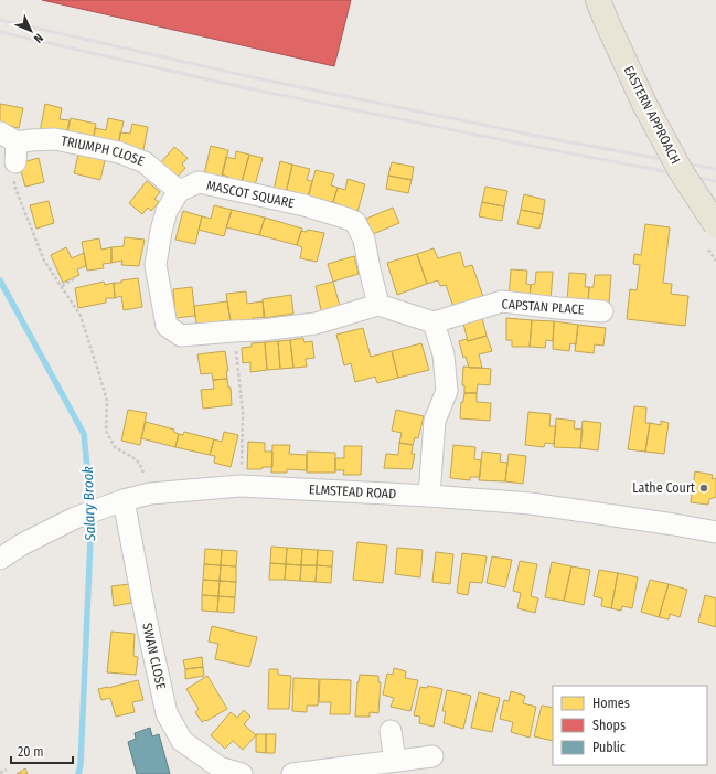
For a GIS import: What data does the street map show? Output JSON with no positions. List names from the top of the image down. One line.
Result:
{"streets":{"main road":["EASTERN APPROACH"],"street":["TRIUMPH CLOSE","MASCOT SQUARE","CAPSTAN PLACE","ELMSTEAD ROAD","SWAN CLOSE"]},"crossings":[["TRIUMPH CLOSE","MASCOT SQUARE"],["ELMSTEAD ROAD","SWAN CLOSE"]],"water":["Salary Brook"],"places":["Lathe Court"],"legend":["Homes","Shops","Public"],"scale_bar":"20 m","north":"bottom right"}
